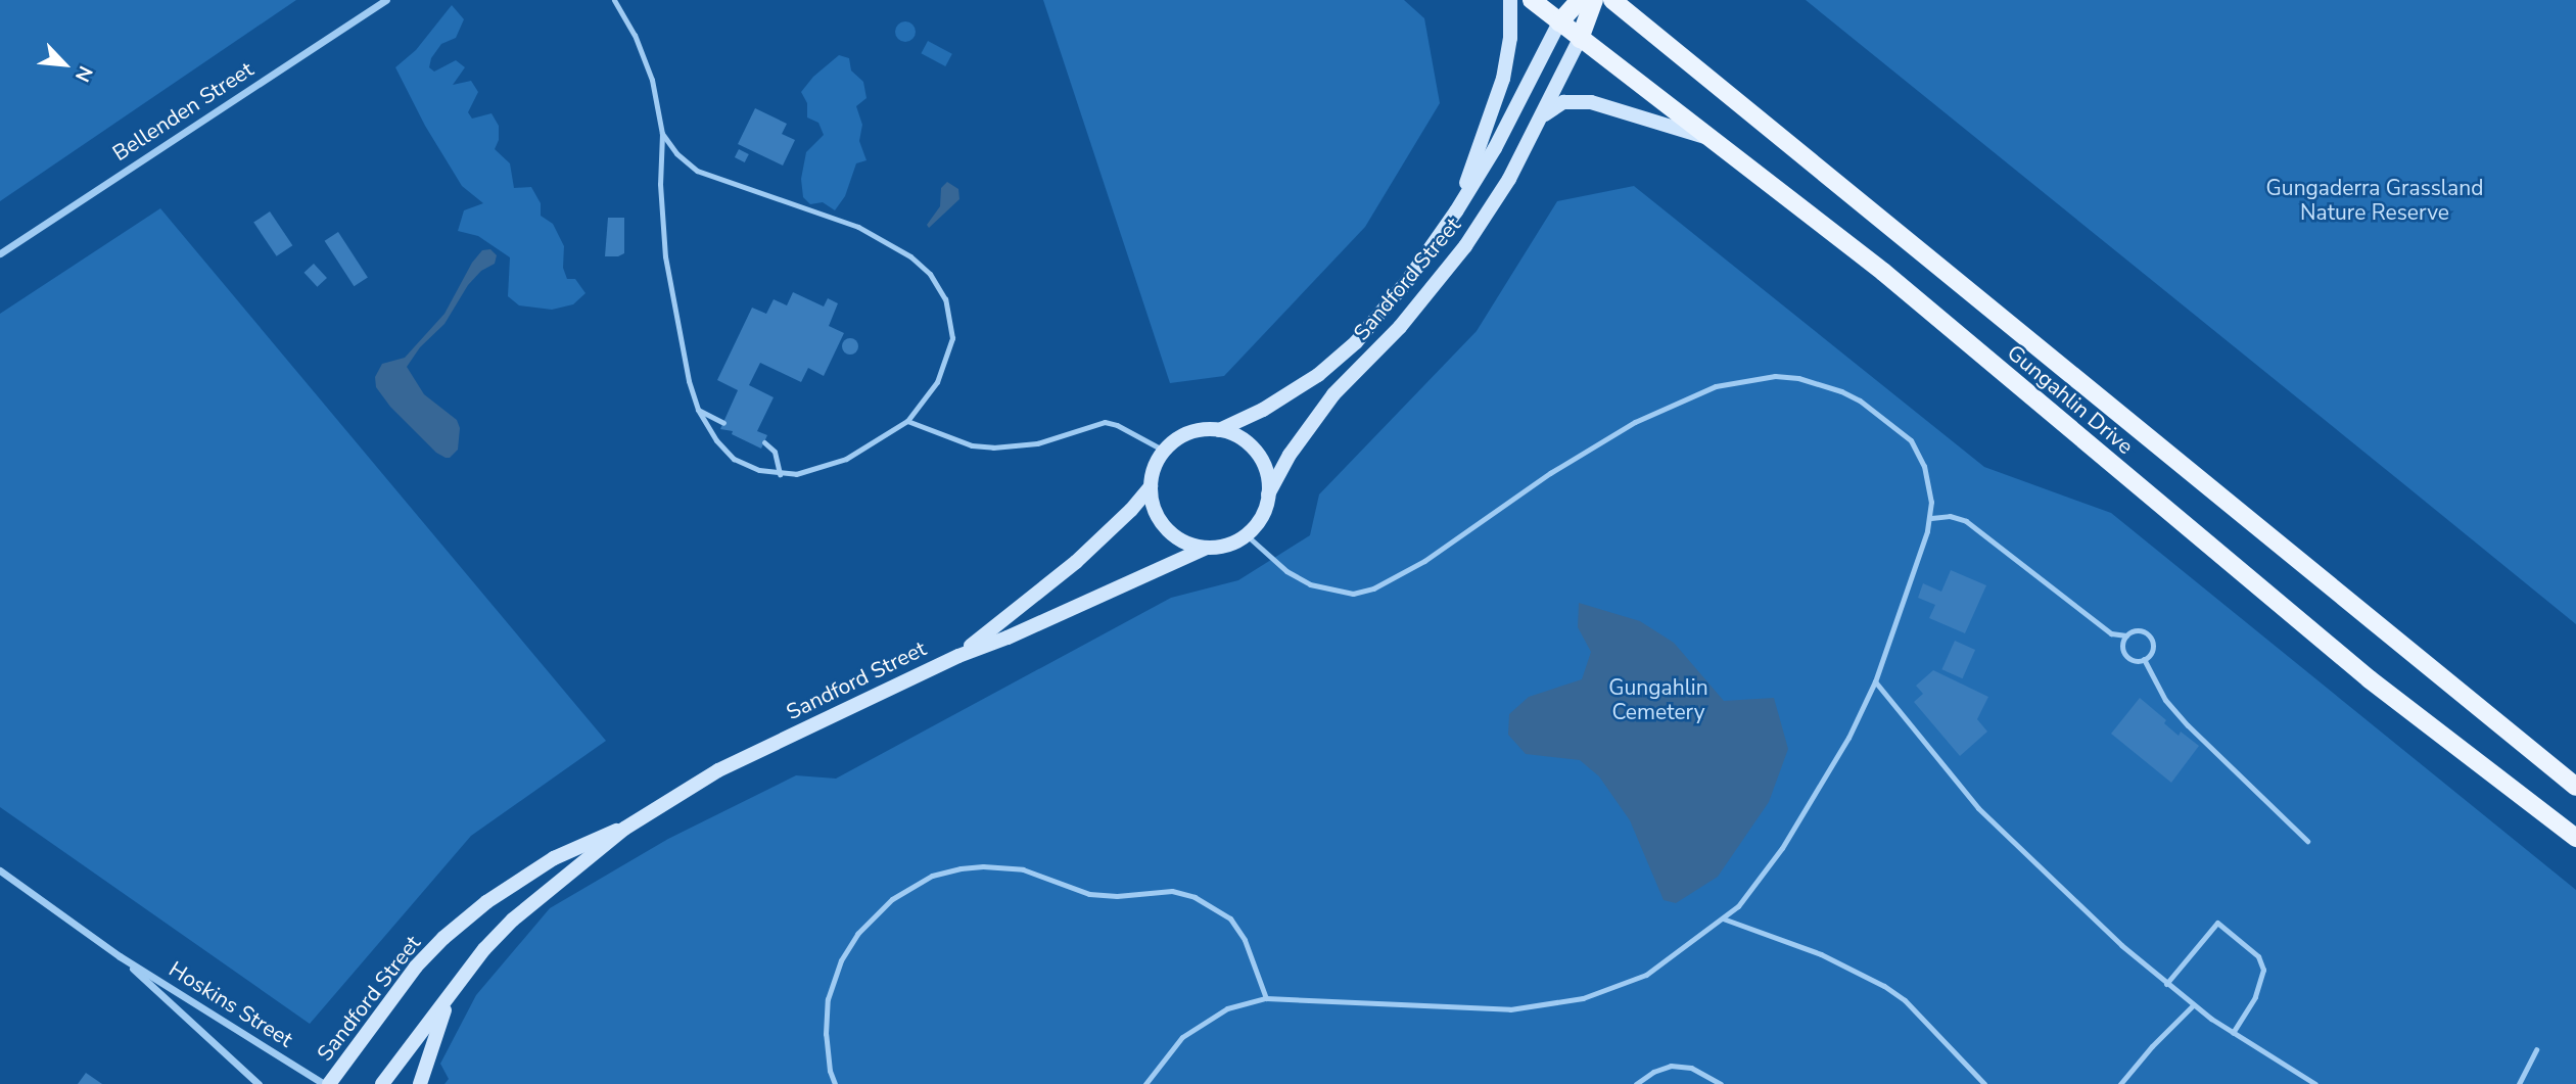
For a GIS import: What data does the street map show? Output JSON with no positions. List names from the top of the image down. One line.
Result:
{"streets":{"main road":["Sandford Street","Gungahlin Drive"],"street":["Bellenden Street","Hoskins Street"]},"crossings":[["Sandford Street","Gungahlin Drive"],["Sandford Street","Hoskins Street"]],"parks":["Gungaderra Grassland Nature Reserve","Gungahlin Cemetery"],"north":"bottom right"}
